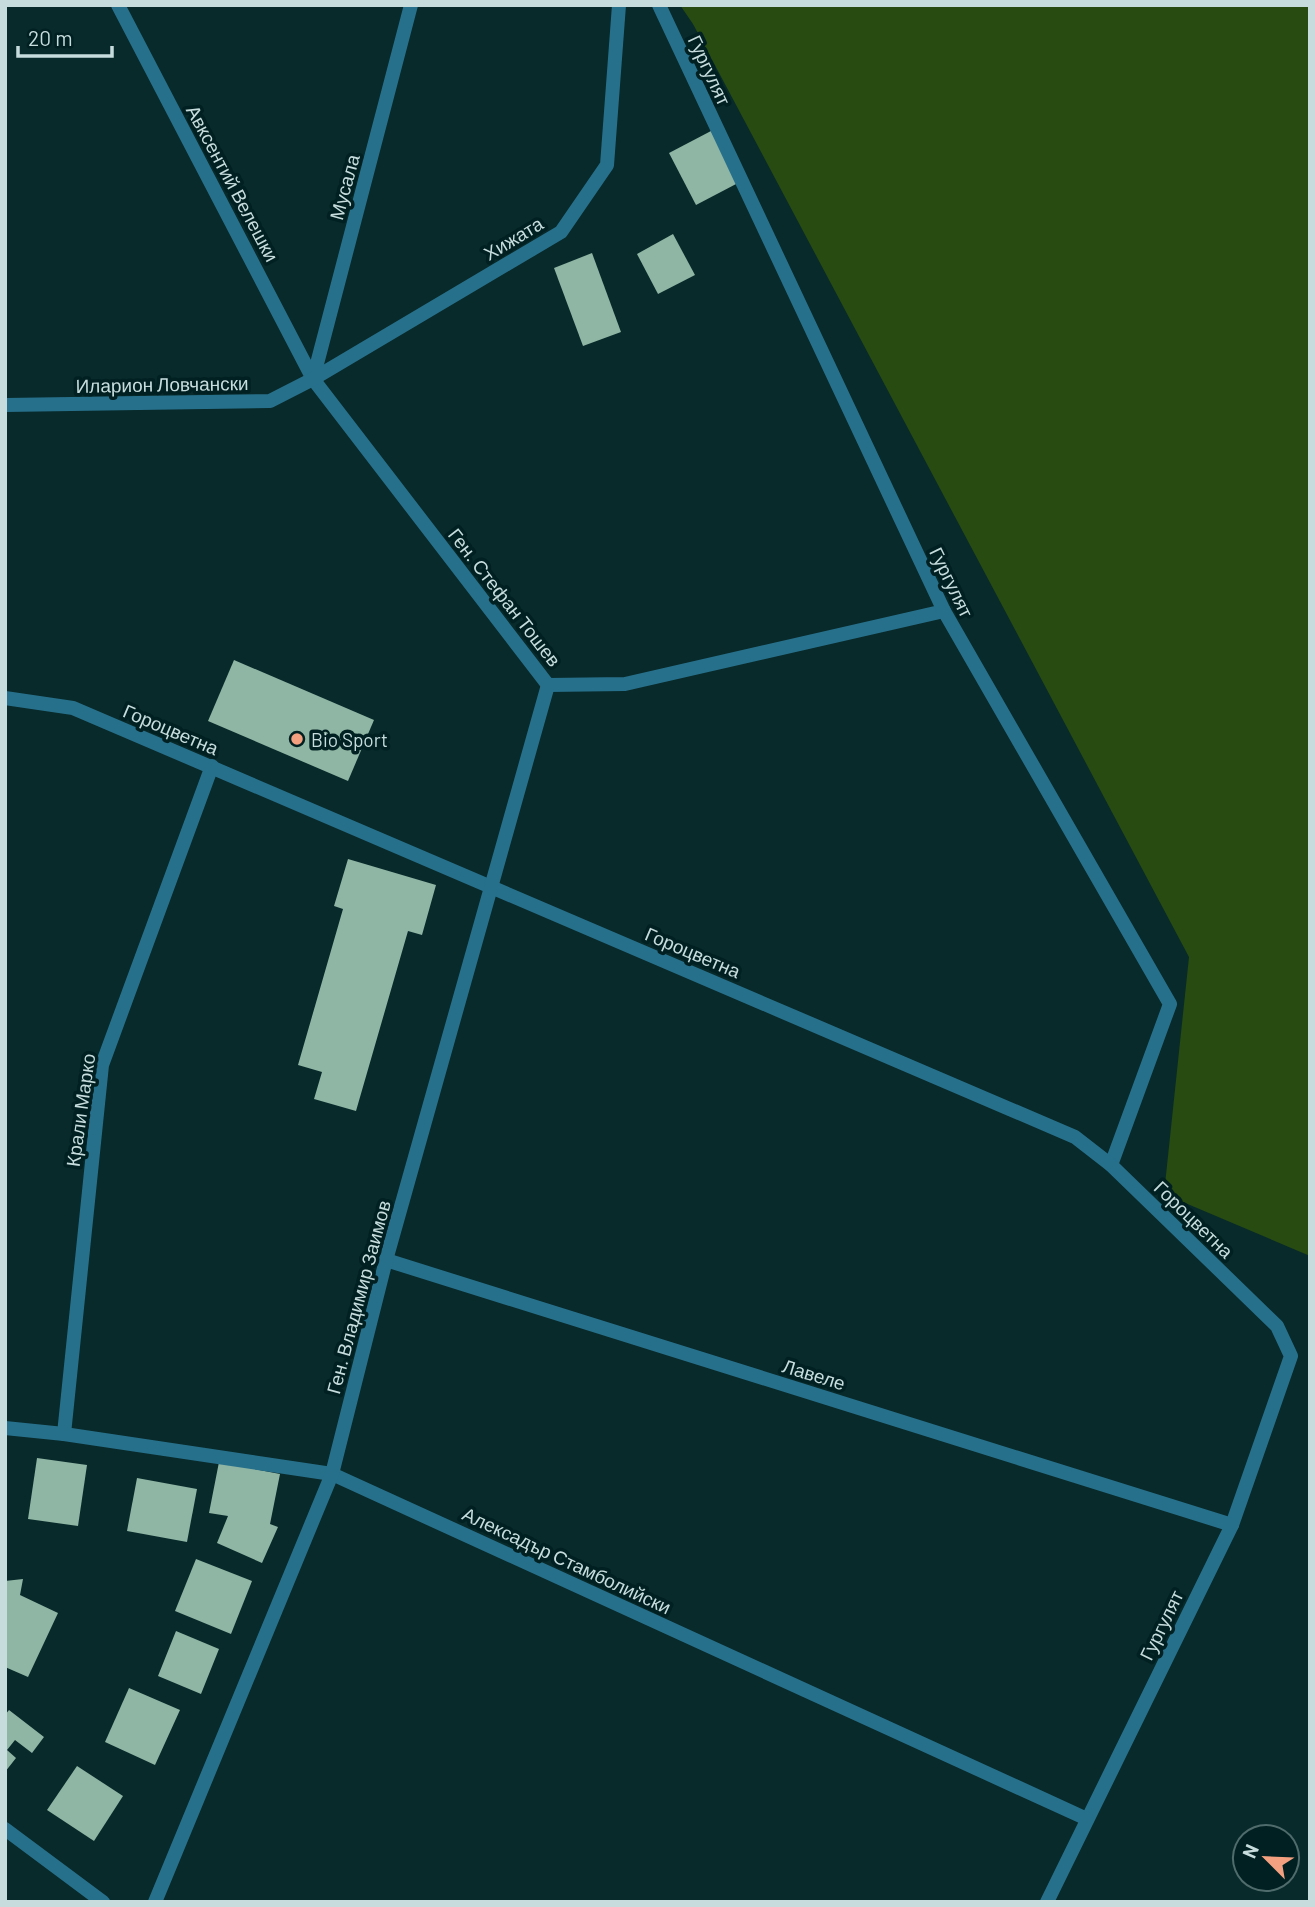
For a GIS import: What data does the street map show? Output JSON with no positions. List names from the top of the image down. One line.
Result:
{"streets":{"street":["Гургулят","Авксентий Велешки","Мусала","Хижата","Иларион Ловчански","Ген. Стефан Тошев","Гороцветна","Крали Марко","Ген. Владимир Заимов","Лавеле","Алексадър Стамболийски"]},"crossings":[["Гургулят","Ген. Стефан Тошев"],["Гургулят","Гороцветна"],["Гургулят","Лавеле"],["Гургулят","Алексадър Стамболийски"],["Авксентий Велешки","Мусала"],["Авксентий Велешки","Хижата"],["Авксентий Велешки","Иларион Ловчански"],["Авксентий Велешки","Ген. Стефан Тошев"],["Мусала","Хижата"],["Мусала","Иларион Ловчански"],["Мусала","Ген. Стефан Тошев"],["Хижата","Иларион Ловчански"],["Хижата","Ген. Стефан Тошев"],["Иларион Ловчански","Ген. Стефан Тошев"],["Ген. Стефан Тошев","Ген. Владимир Заимов"],["Гороцветна","Крали Марко"],["Гороцветна","Ген. Владимир Заимов"],["Крали Марко","Алексадър Стамболийски"],["Ген. Владимир Заимов","Лавеле"],["Ген. Владимир Заимов","Алексадър Стамболийски"]],"places":["Bio Sport"],"scale_bar":"20 m","north":"top left"}
